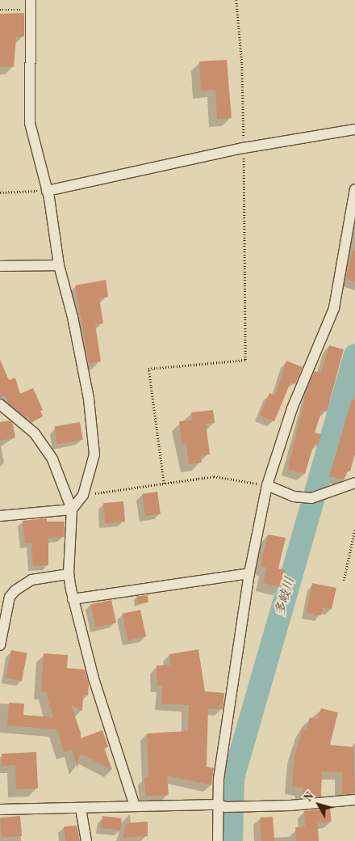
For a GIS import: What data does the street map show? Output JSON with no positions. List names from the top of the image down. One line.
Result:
{"water":["多岐川"],"north":"top left"}
